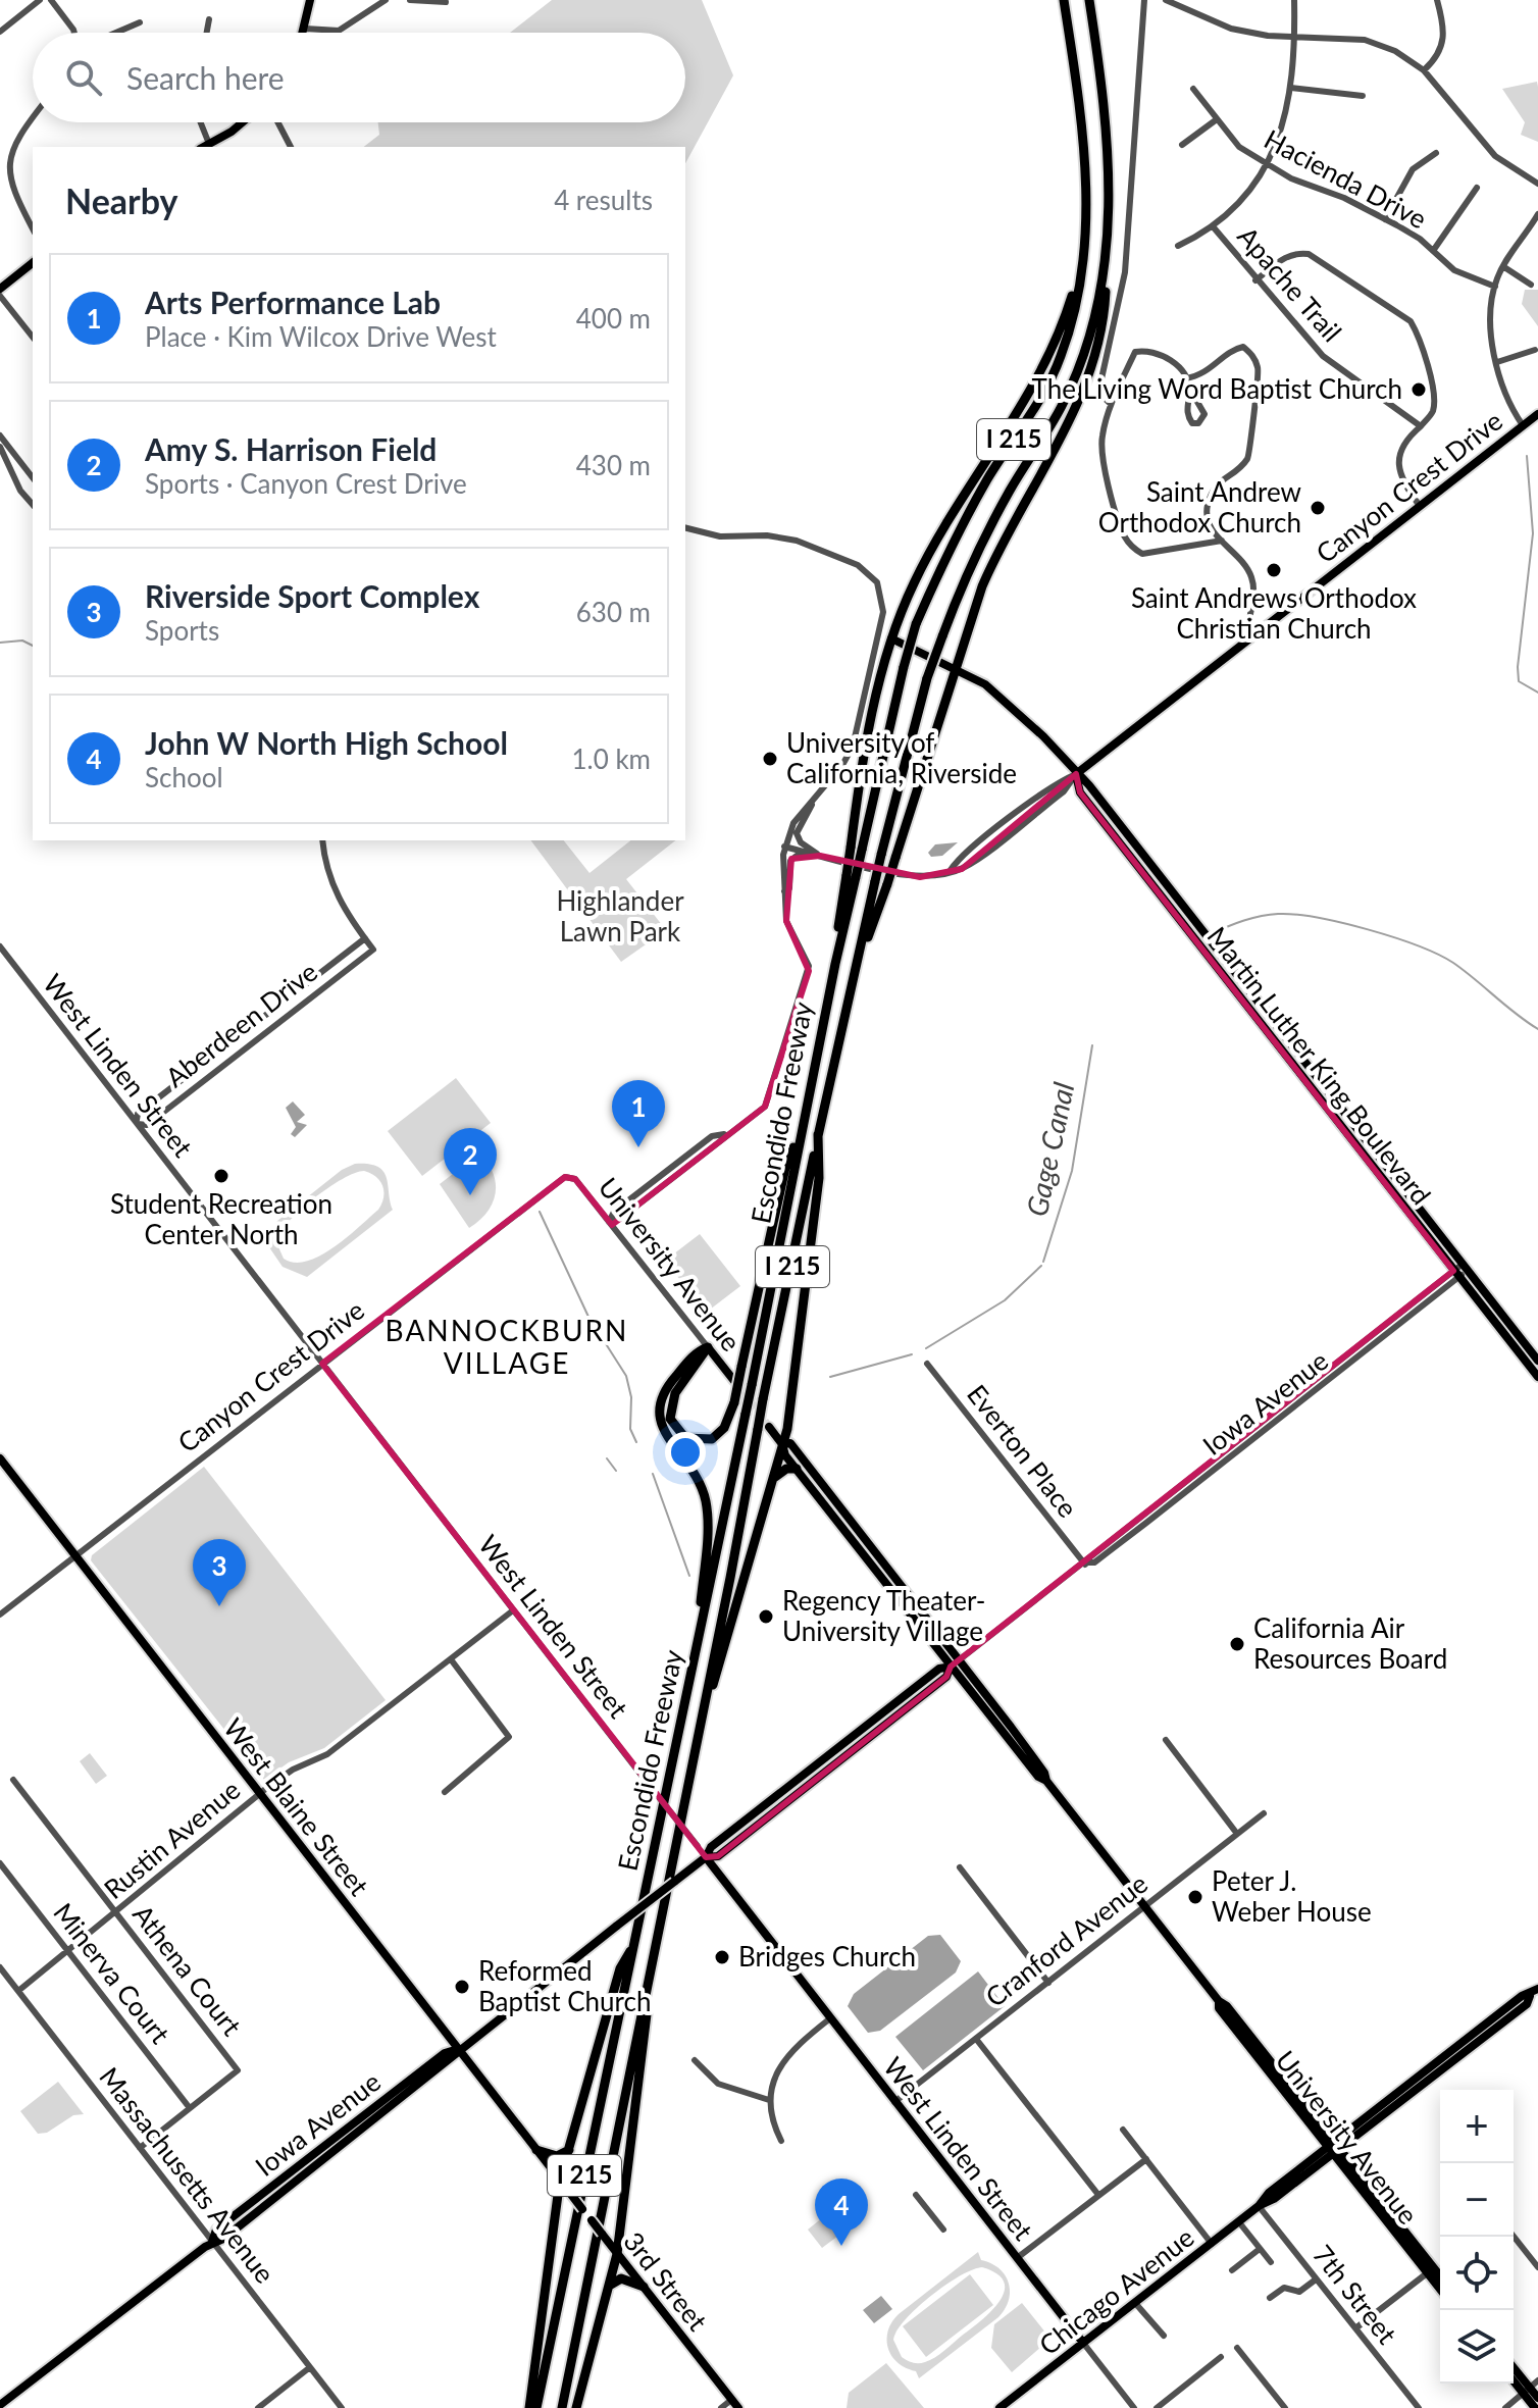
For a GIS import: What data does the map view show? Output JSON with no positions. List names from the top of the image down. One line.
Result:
{"streets":{"highway":["I 215","Escondido Freeway"],"main road":["Canyon Crest Drive","West Linden Street","Martin Luther King Boulevard","University Avenue","Iowa Avenue","West Blaine Street","3rd Street","Chicago Avenue"],"street":["Hacienda Drive","Apache Trail","Aberdeen Drive","Everton Place","Rustin Avenue","Cranford Avenue","Athena Court","Minerva Court","Massachusetts Avenue","7th Street"]},"crossings":[["Canyon Crest Drive","West Linden Street"],["Canyon Crest Drive","Martin Luther King Boulevard"],["Canyon Crest Drive","University Avenue"],["Canyon Crest Drive","West Blaine Street"],["Aberdeen Drive","West Linden Street"],["West Linden Street","Iowa Avenue"],["West Linden Street","Rustin Avenue"],["West Linden Street","Cranford Avenue"],["West Linden Street","Chicago Avenue"],["Martin Luther King Boulevard","Iowa Avenue"],["University Avenue","Iowa Avenue"],["University Avenue","Cranford Avenue"],["University Avenue","Chicago Avenue"],["Iowa Avenue","Everton Place"],["Iowa Avenue","West Blaine Street"],["Iowa Avenue","Massachusetts Avenue"],["West Blaine Street","Rustin Avenue"],["West Blaine Street","3rd Street"],["Rustin Avenue","Athena Court"],["Rustin Avenue","Minerva Court"],["Rustin Avenue","Massachusetts Avenue"],["Athena Court","Minerva Court"],["Chicago Avenue","7th Street"]],"districts":["BANNOCKBURN VILLAGE"],"water":["Gage Canal"],"parks":["Highlander Lawn Park"],"places":["The Living Word Baptist Church","Saint Andrew Orthodox Church","Saint Andrews Orthodox Christian Church","University of California, Riverside","Student Recreation Center North","Regency Theater- University Village","California Air Resources Board","Peter J. Weber House","Bridges Church","Reformed Baptist Church"],"page":{"search":"Search here","heading":["Nearby","4 results"],"list":[{"mark":"1","name":"Arts Performance Lab","note":"Place · Kim Wilcox Drive West","value":"400 m"},{"mark":"2","name":"Amy S. Harrison Field","note":"Sports · Canyon Crest Drive","value":"430 m"},{"mark":"3","name":"Riverside Sport Complex","note":"Sports","value":"630 m"},{"mark":"4","name":"John W North High School","note":"School","value":"1.0 km"}],"pins":["1","2","3","4"],"map_buttons":["+","−"]}}
